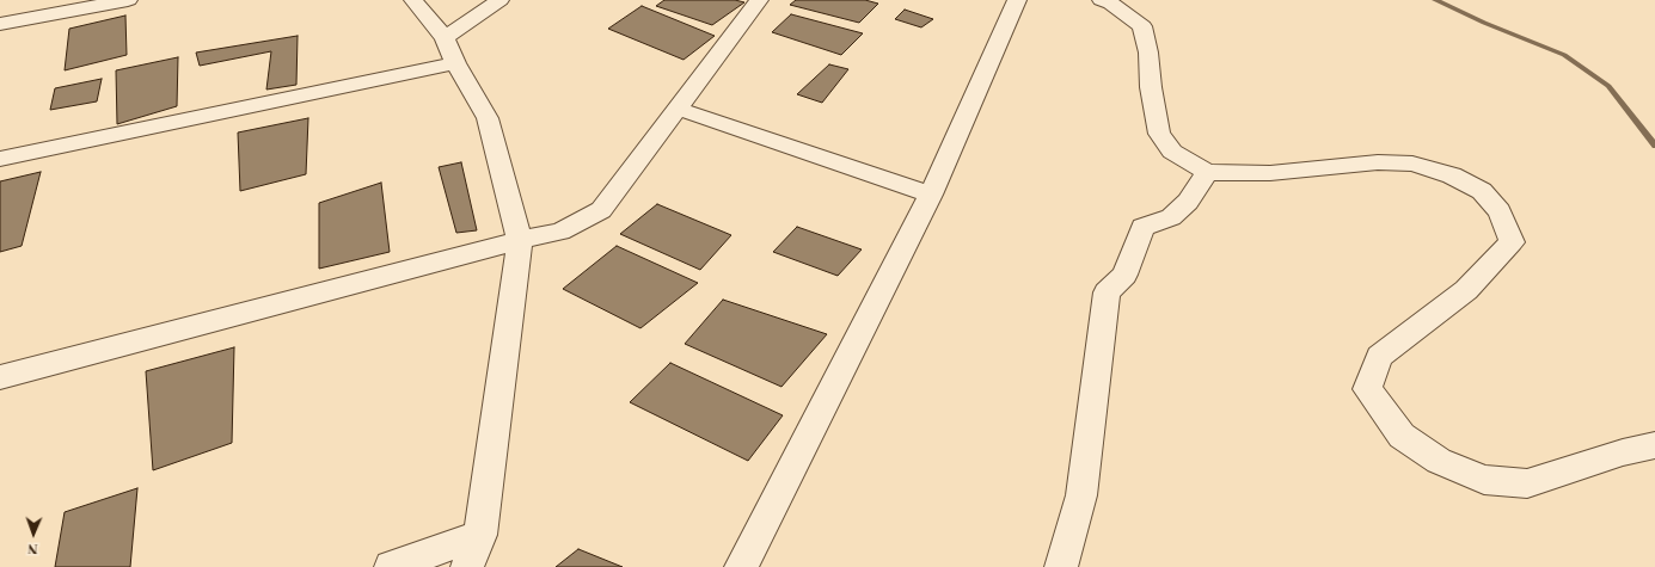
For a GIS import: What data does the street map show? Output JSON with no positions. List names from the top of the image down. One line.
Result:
{"north":"bottom"}
